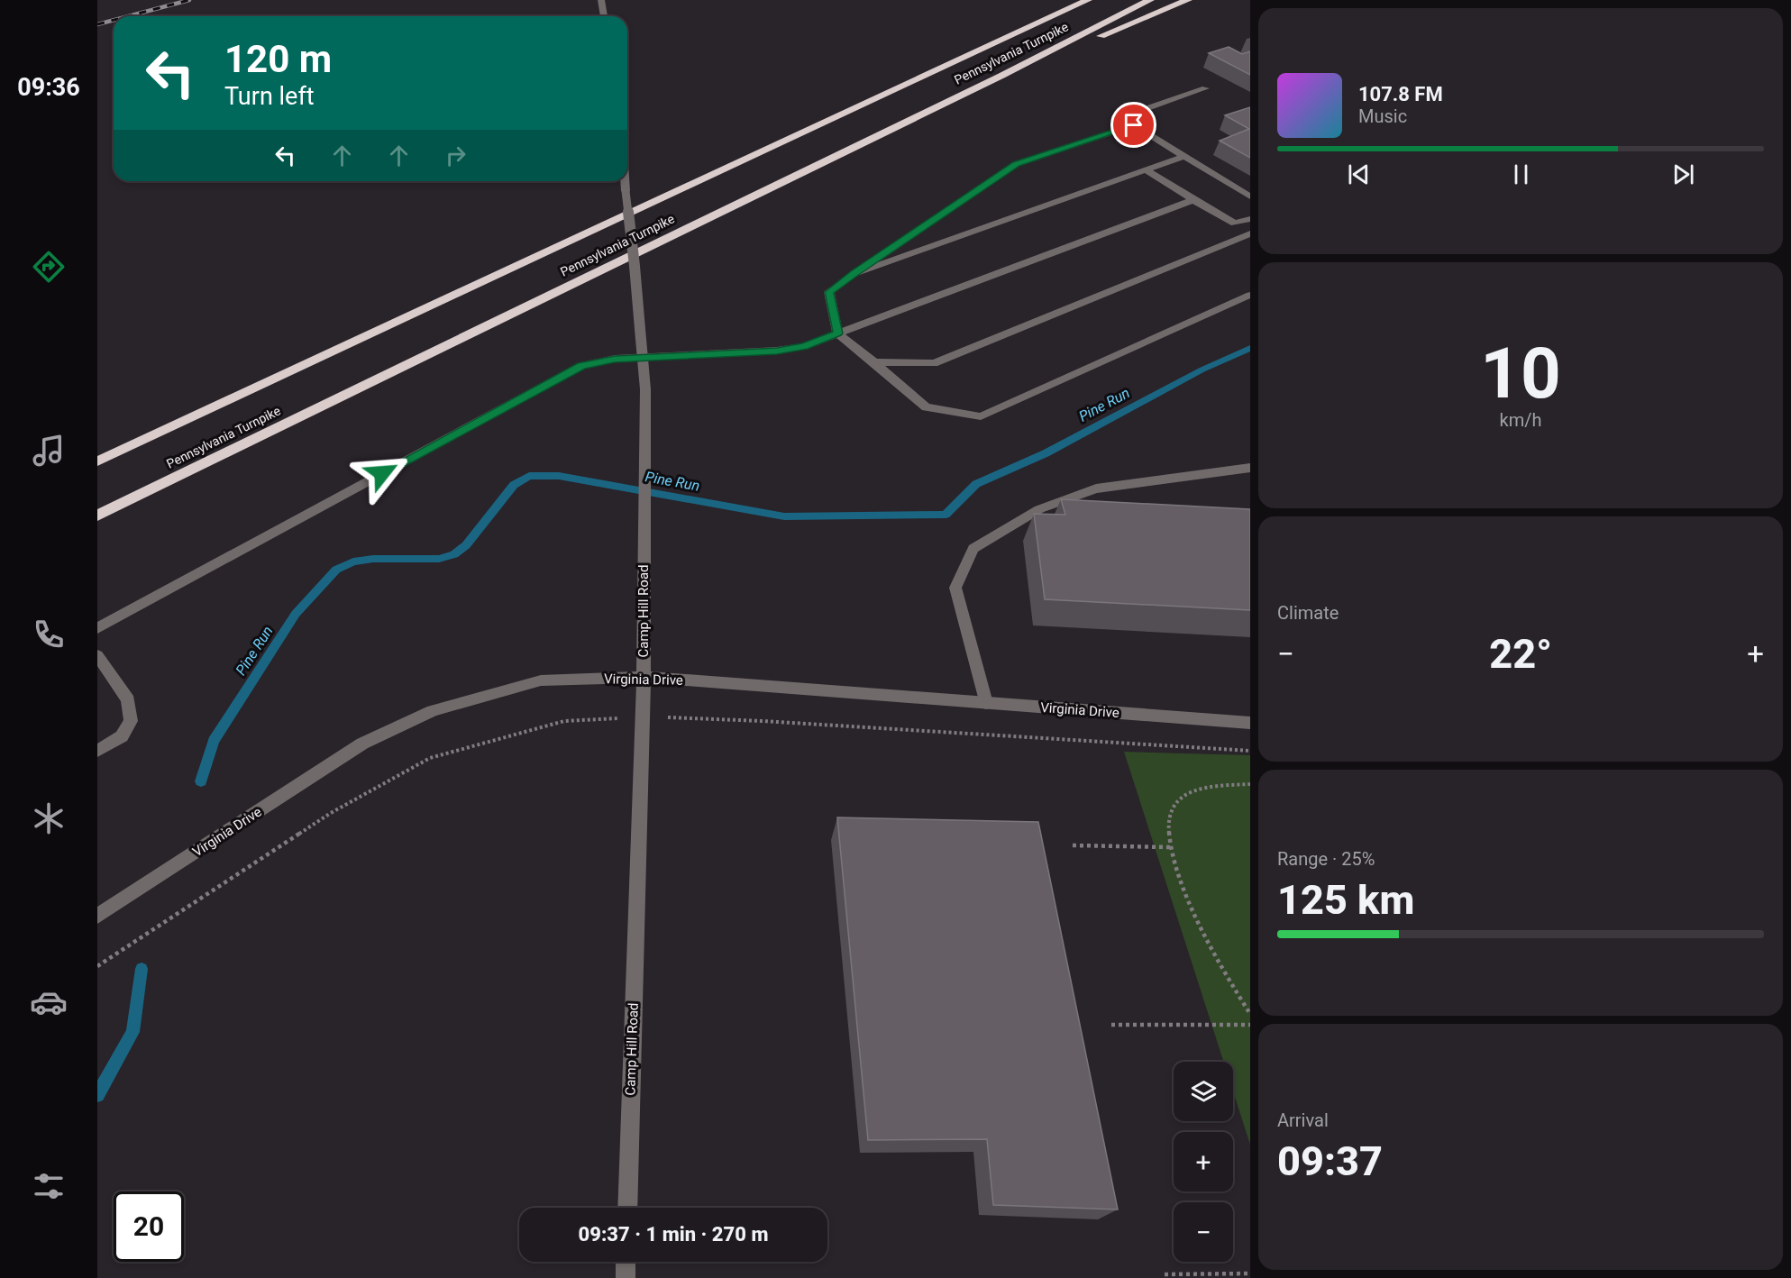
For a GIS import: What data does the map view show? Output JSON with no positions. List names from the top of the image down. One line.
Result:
{"streets":{"highway":["Pennsylvania Turnpike"],"street":["Camp Hill Road","Virginia Drive"]},"crossings":[["Camp Hill Road","Virginia Drive"]],"water":["Pine Run"],"page":{"tabs":"09:36","turn":["120 m","Turn left"],"song":["107.8 FM","Music"],"tile":[["10","km/h"],"Climate",["Range · 25%","125 km"],["Arrival","09:37"]],"heat":["−","22°","+"],"map_buttons":["+","−"],"limit":"20","trip":"09:37 · 1 min · 270 m"}}
